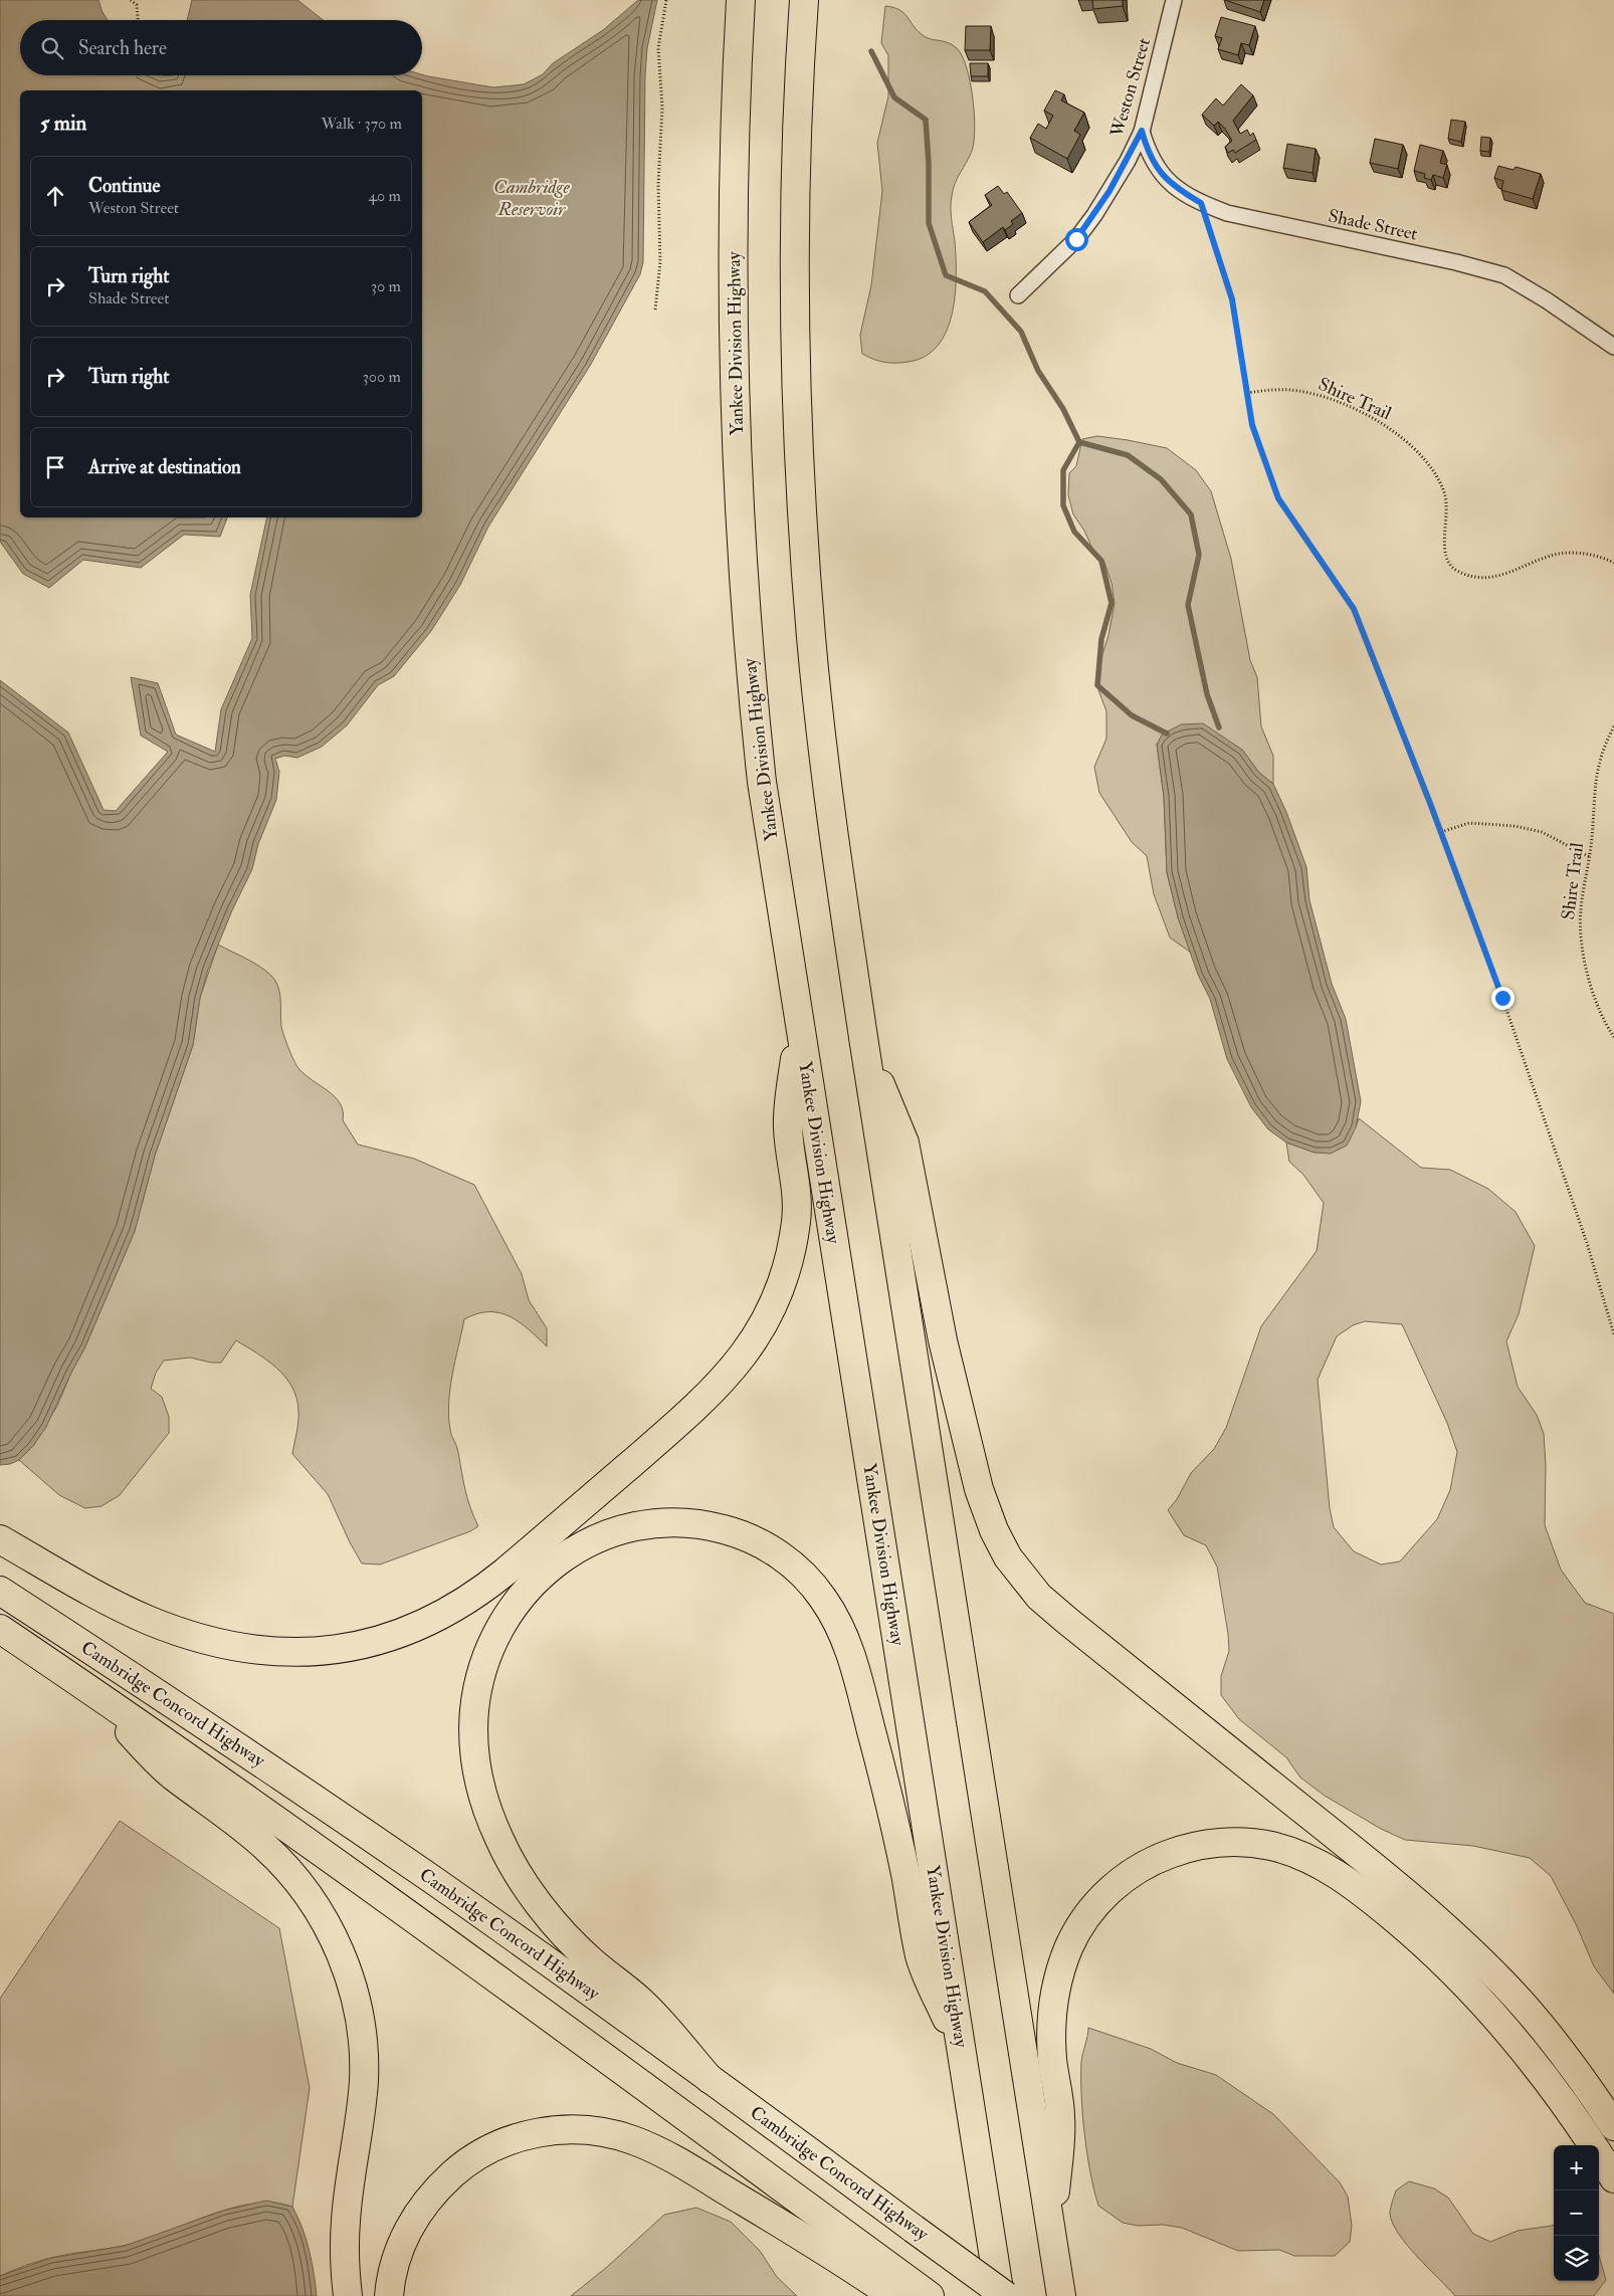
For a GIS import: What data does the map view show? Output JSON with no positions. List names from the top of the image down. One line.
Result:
{"streets":{"highway":["Yankee Division Highway","Cambridge Concord Highway"],"street":["Weston Street","Shade Street"],"path":["Shire Trail"]},"crossings":[["Weston Street","Shade Street"]],"water":["Cambridge Reservoir"],"page":{"search":"Search here","heading":["5 min","Walk · 370 m"],"list":[["Continue","Weston Street","40 m"],["Turn right","Shade Street","30 m"],["Turn right","300 m"],"Arrive at destination"],"map_buttons":["+","−"]}}
